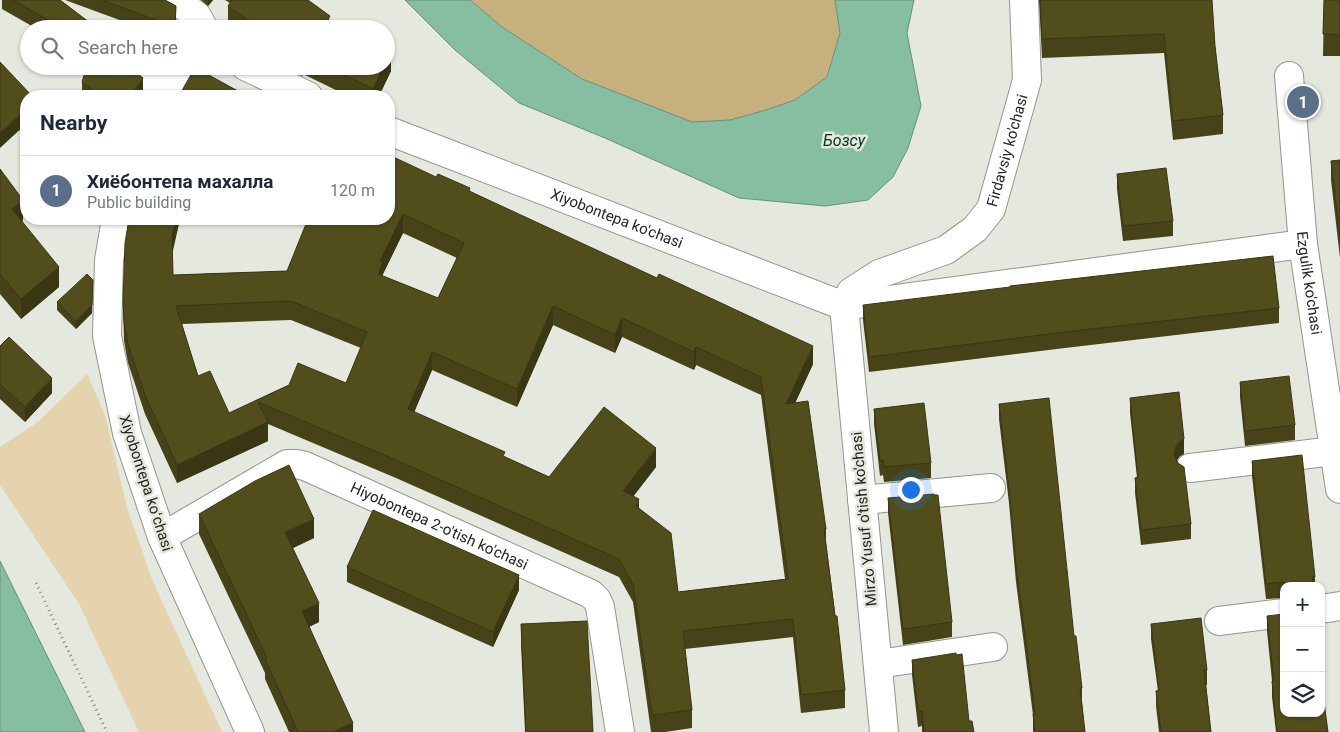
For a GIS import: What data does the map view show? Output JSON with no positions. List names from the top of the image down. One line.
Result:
{"streets":{"street":["Firdavsiy ko'chasi","Xiyobontepa ko'chasi","Ezgulik ko'chasi","Xiyobontepa koʻchasi","Mirzo Yusuf o'tish ko'chasi","Hiyobontepa 2-o'tish ko'chasi"]},"crossings":[["Firdavsiy ko'chasi","Xiyobontepa ko'chasi"],["Firdavsiy ko'chasi","Mirzo Yusuf o'tish ko'chasi"],["Xiyobontepa ko'chasi","Mirzo Yusuf o'tish ko'chasi"],["Xiyobontepa koʻchasi","Hiyobontepa 2-o'tish ko'chasi"]],"water":["Бозсу"],"page":{"search":"Search here","pins":"1","heading":"Nearby","list":[{"mark":"1","name":"Хиёбонтепа махалла","note":"Public building","value":"120 m"}],"map_buttons":["+","−"]}}
